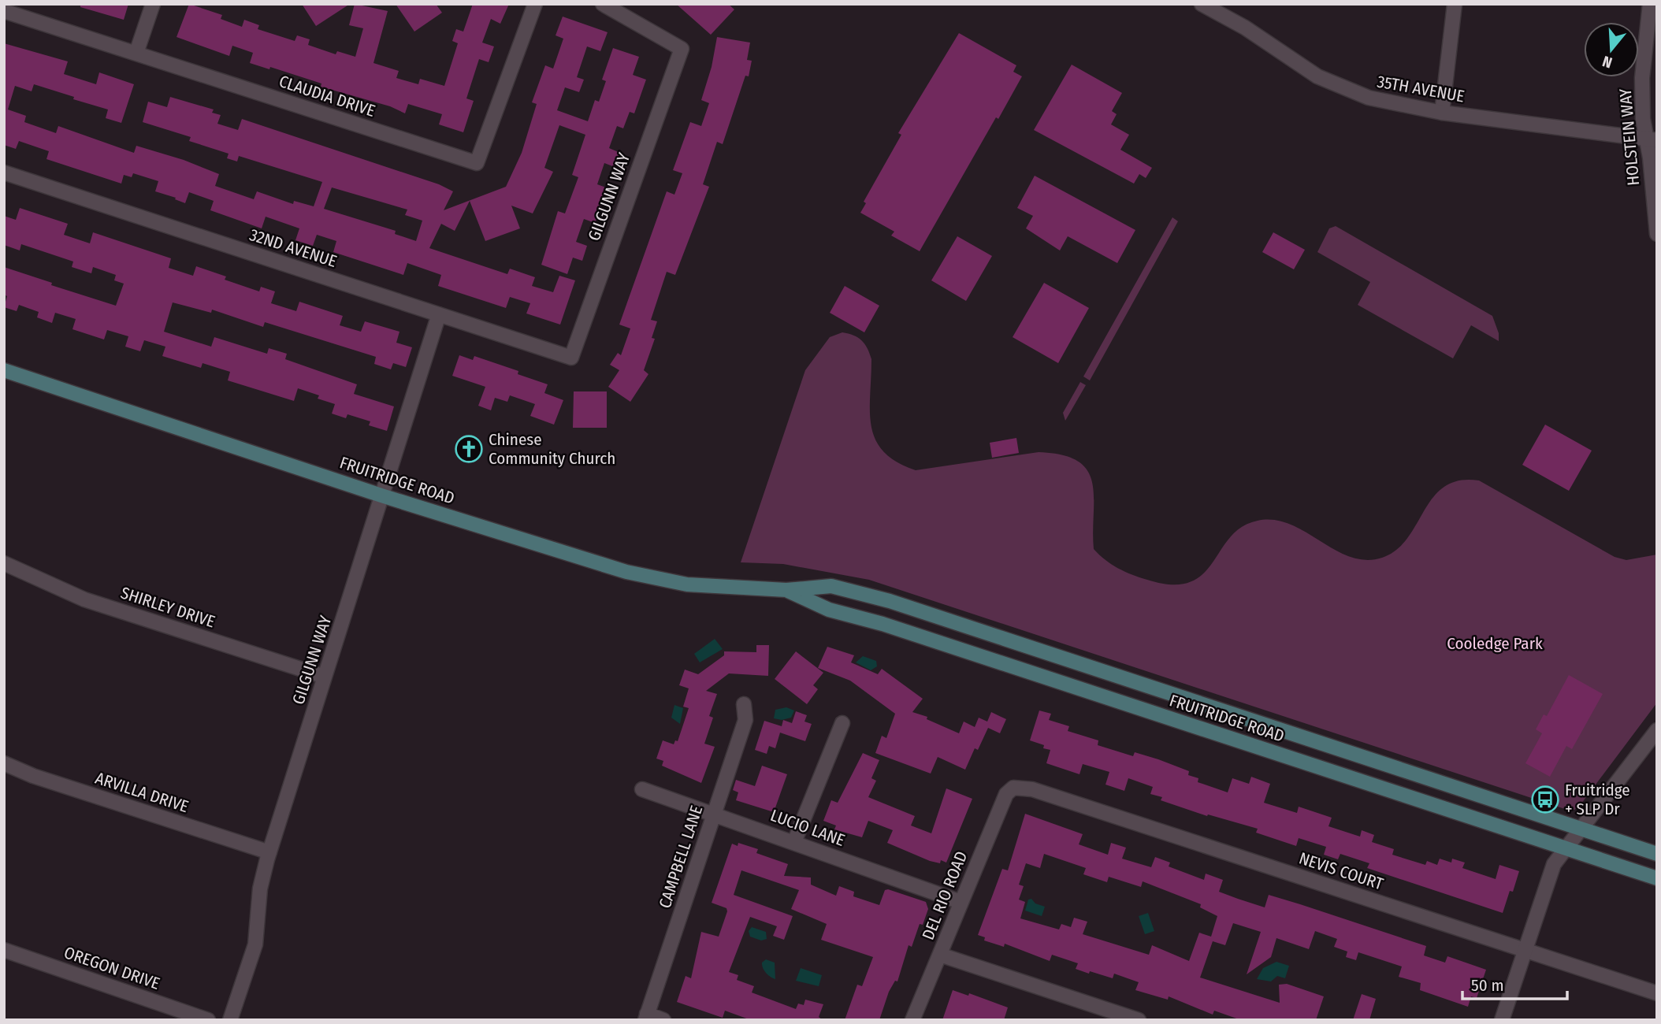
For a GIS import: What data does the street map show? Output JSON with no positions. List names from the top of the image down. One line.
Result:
{"streets":{"main road":["FRUITRIDGE ROAD"],"street":["35TH AVENUE","CLAUDIA DRIVE","HOLSTEIN WAY","GILGUNN WAY","32ND AVENUE","SHIRLEY DRIVE","ARVILLA DRIVE","LUCIO LANE","CAMPBELL LANE","NEVIS COURT","DEL RIO ROAD","OREGON DRIVE"]},"crossings":[["35TH AVENUE","HOLSTEIN WAY"],["GILGUNN WAY","32ND AVENUE"],["GILGUNN WAY","FRUITRIDGE ROAD"],["GILGUNN WAY","SHIRLEY DRIVE"],["GILGUNN WAY","ARVILLA DRIVE"],["LUCIO LANE","CAMPBELL LANE"],["LUCIO LANE","DEL RIO ROAD"],["NEVIS COURT","DEL RIO ROAD"]],"parks":["Cooledge Park"],"places":{"church":["Chinese Community Church"],"bus stop":["Fruitridge + SLP Dr"]},"scale_bar":"50 m","north":"bottom"}
